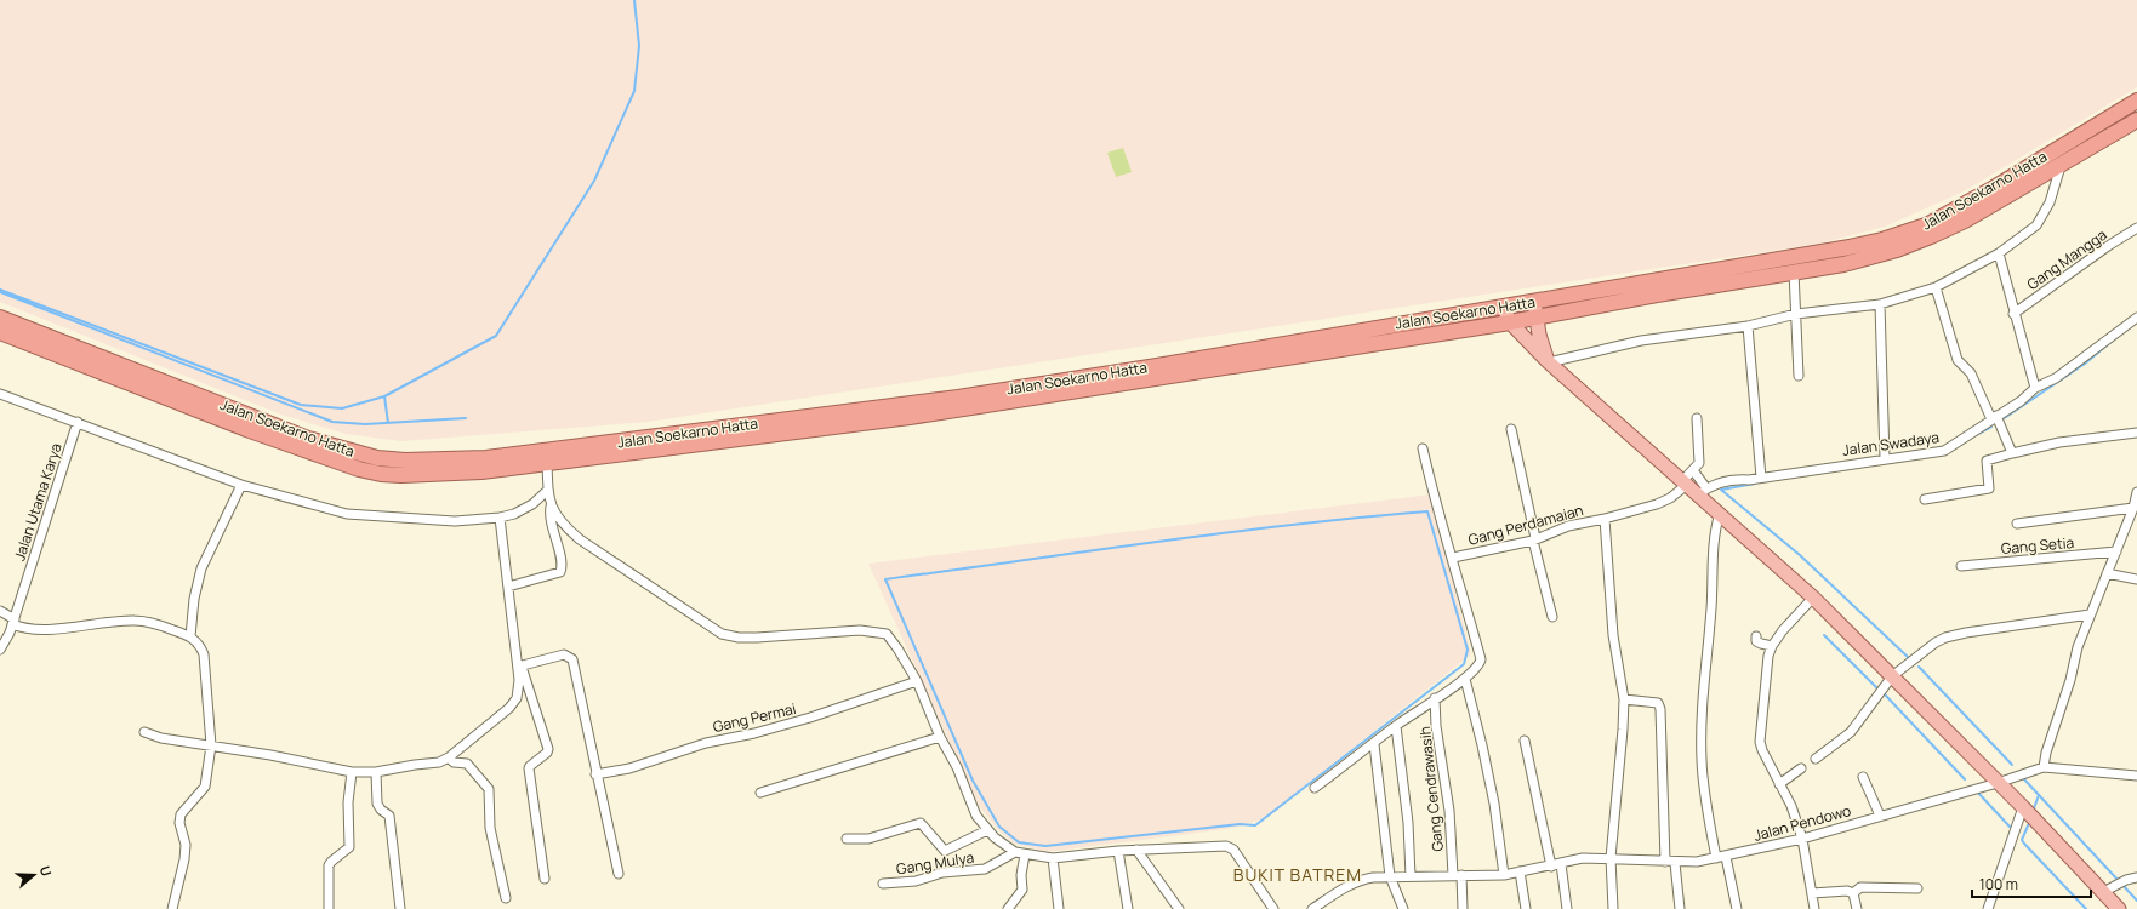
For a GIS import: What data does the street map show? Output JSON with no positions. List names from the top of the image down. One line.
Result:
{"streets":{"highway":["Jalan Soekarno Hatta"],"street":["Gang Mangga","Jalan Swadaya","Jalan Utama Karya","Gang Perdamaian","Gang Setia","Gang Permai","Gang Cendrawasih","Jalan Pendowo","Gang Mulya"]},"crossings":[["Gang Cendrawasih","Jalan Pendowo"]],"districts":["BUKIT BATREM"],"scale_bar":"100 m","north":"right"}
